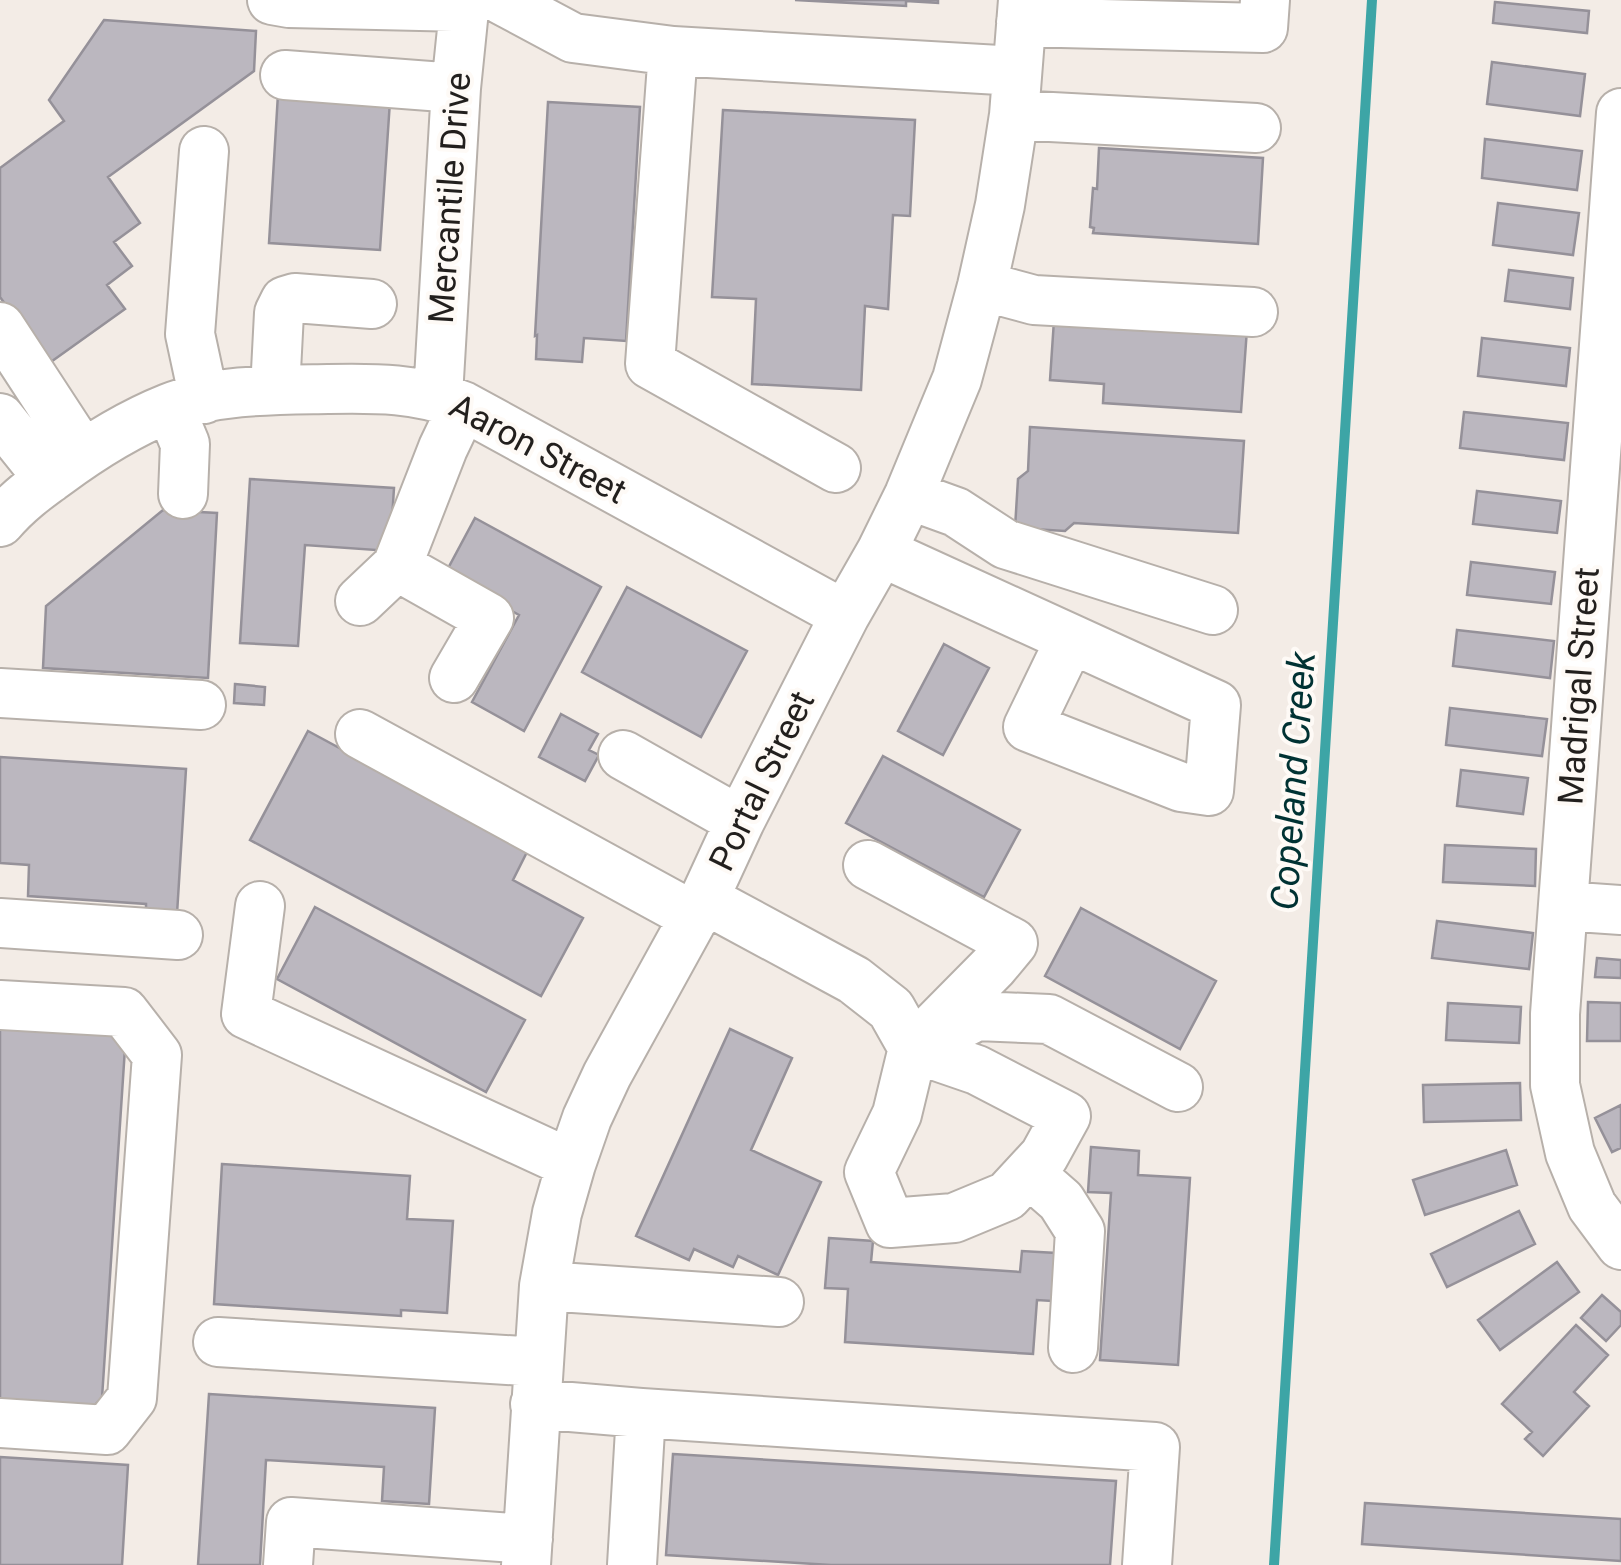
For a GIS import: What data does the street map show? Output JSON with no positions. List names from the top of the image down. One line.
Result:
{"streets":{"street":["Mercantile Drive","Aaron Street","Madrigal Street","Portal Street"]},"crossings":[["Mercantile Drive","Aaron Street"],["Aaron Street","Portal Street"]],"water":["Copeland Creek"]}
